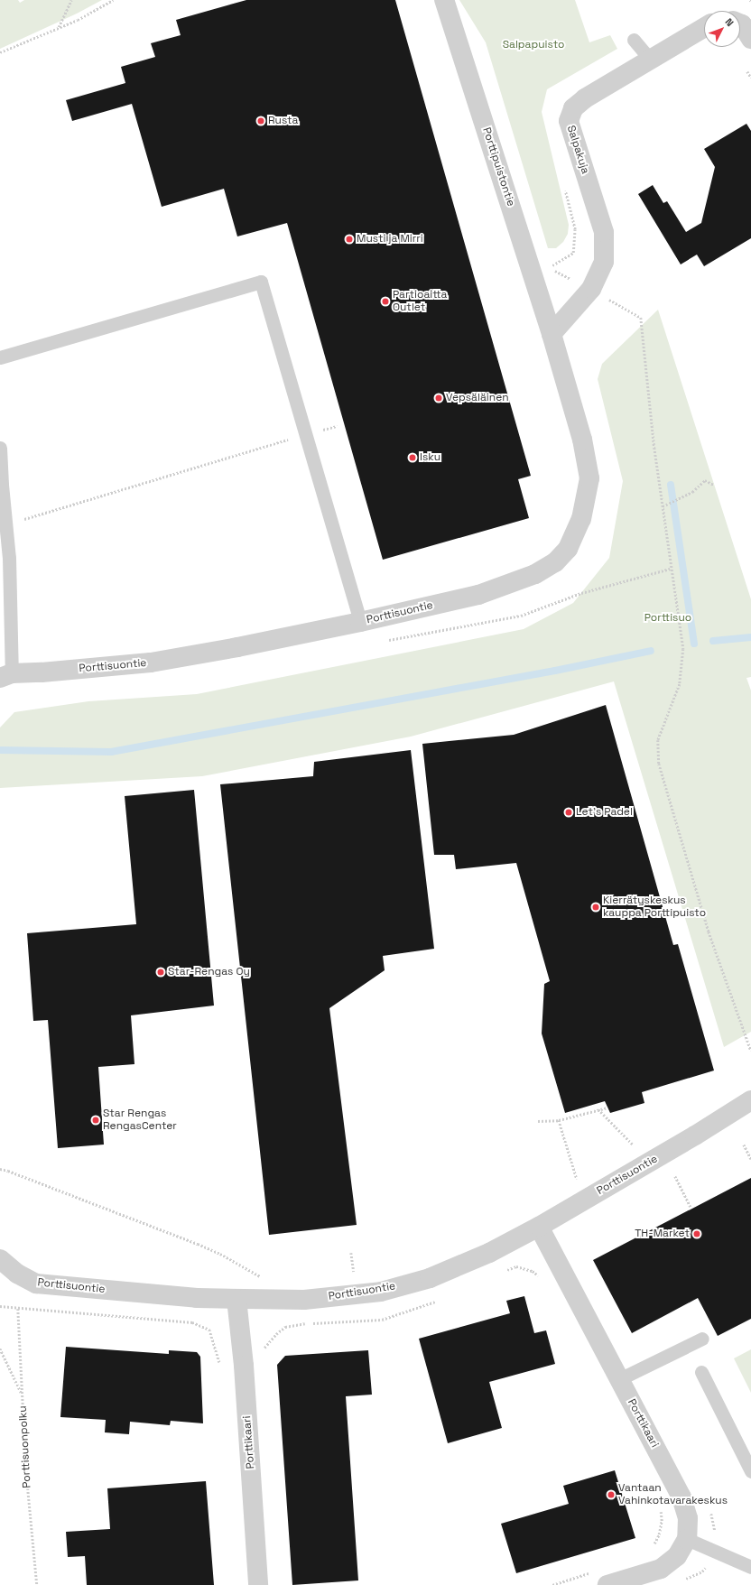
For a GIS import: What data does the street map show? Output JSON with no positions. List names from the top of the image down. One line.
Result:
{"streets":{"street":["Salpakuja","Porttipuistontie","Porttisuontie","Porttikaari"],"path":["Porttisuonpolku"]},"crossings":[["Salpakuja","Porttipuistontie"],["Salpakuja","Porttisuontie"],["Porttipuistontie","Porttisuontie"],["Porttisuontie","Porttikaari"]],"parks":["Salpapuisto","Porttisuo"],"places":["Rusta","Musti ja Mirri","Partioaitta Outlet","Vepsäläinen","Isku","Let's Padel","Kierrätyskeskus kauppa Porttipuisto","Star-Rengas Oy","Star Rengas RengasCenter","TH-Market","Vantaan Vahinkotavarakeskus"],"north":"top right"}
